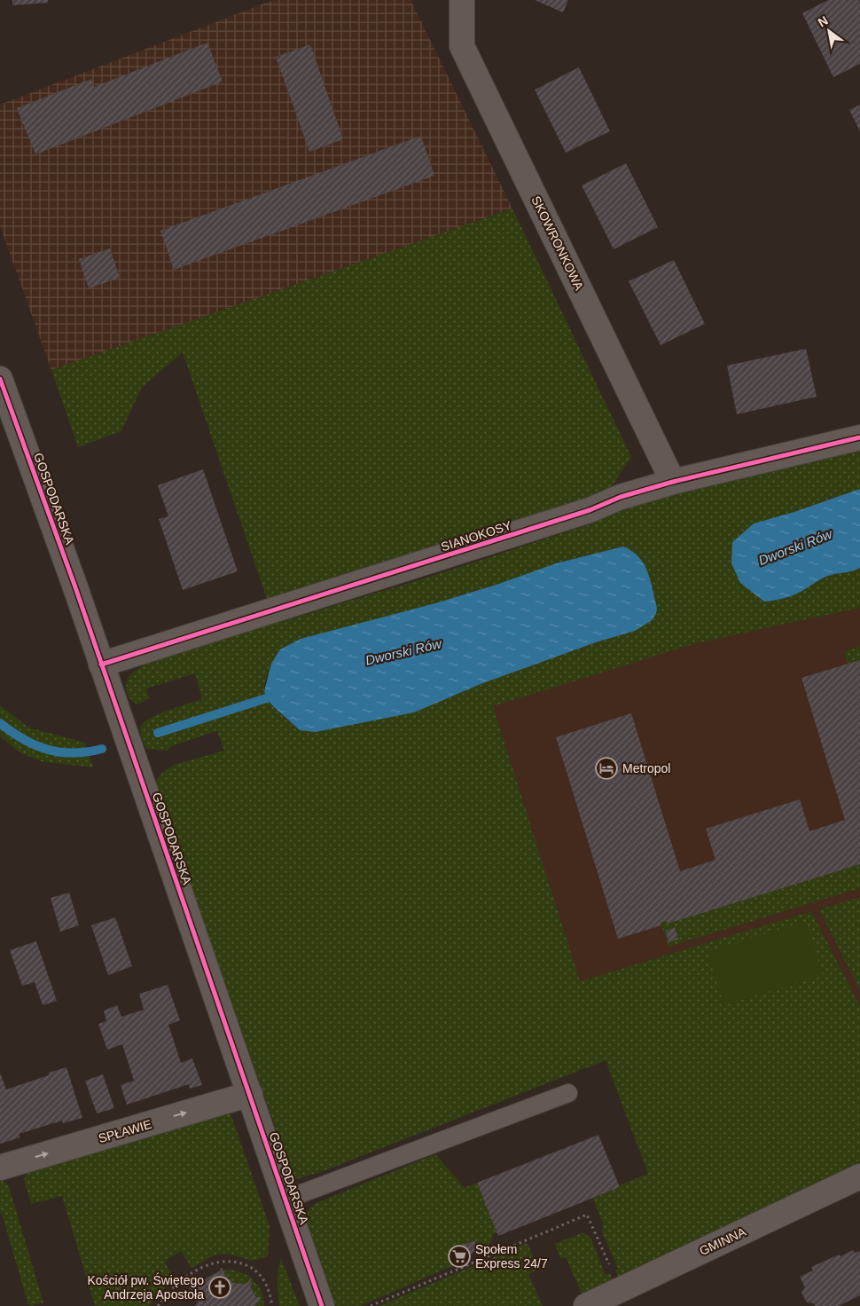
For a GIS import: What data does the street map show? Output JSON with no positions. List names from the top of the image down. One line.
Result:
{"streets":{"street":["SKOWRONKOWA","GOSPODARSKA","SIANOKOSY","SPŁAWIE","GMINNA"]},"crossings":[["SKOWRONKOWA","SIANOKOSY"],["GOSPODARSKA","SIANOKOSY"],["GOSPODARSKA","SPŁAWIE"]],"one_way":["SPŁAWIE"],"water":["Dworski Rów"],"places":{"hotel":["Metropol"],"supermarket":["Społem Express 24/7"],"church":["Kościół pw. Świętego Andrzeja Apostoła"]},"north":"top left"}
